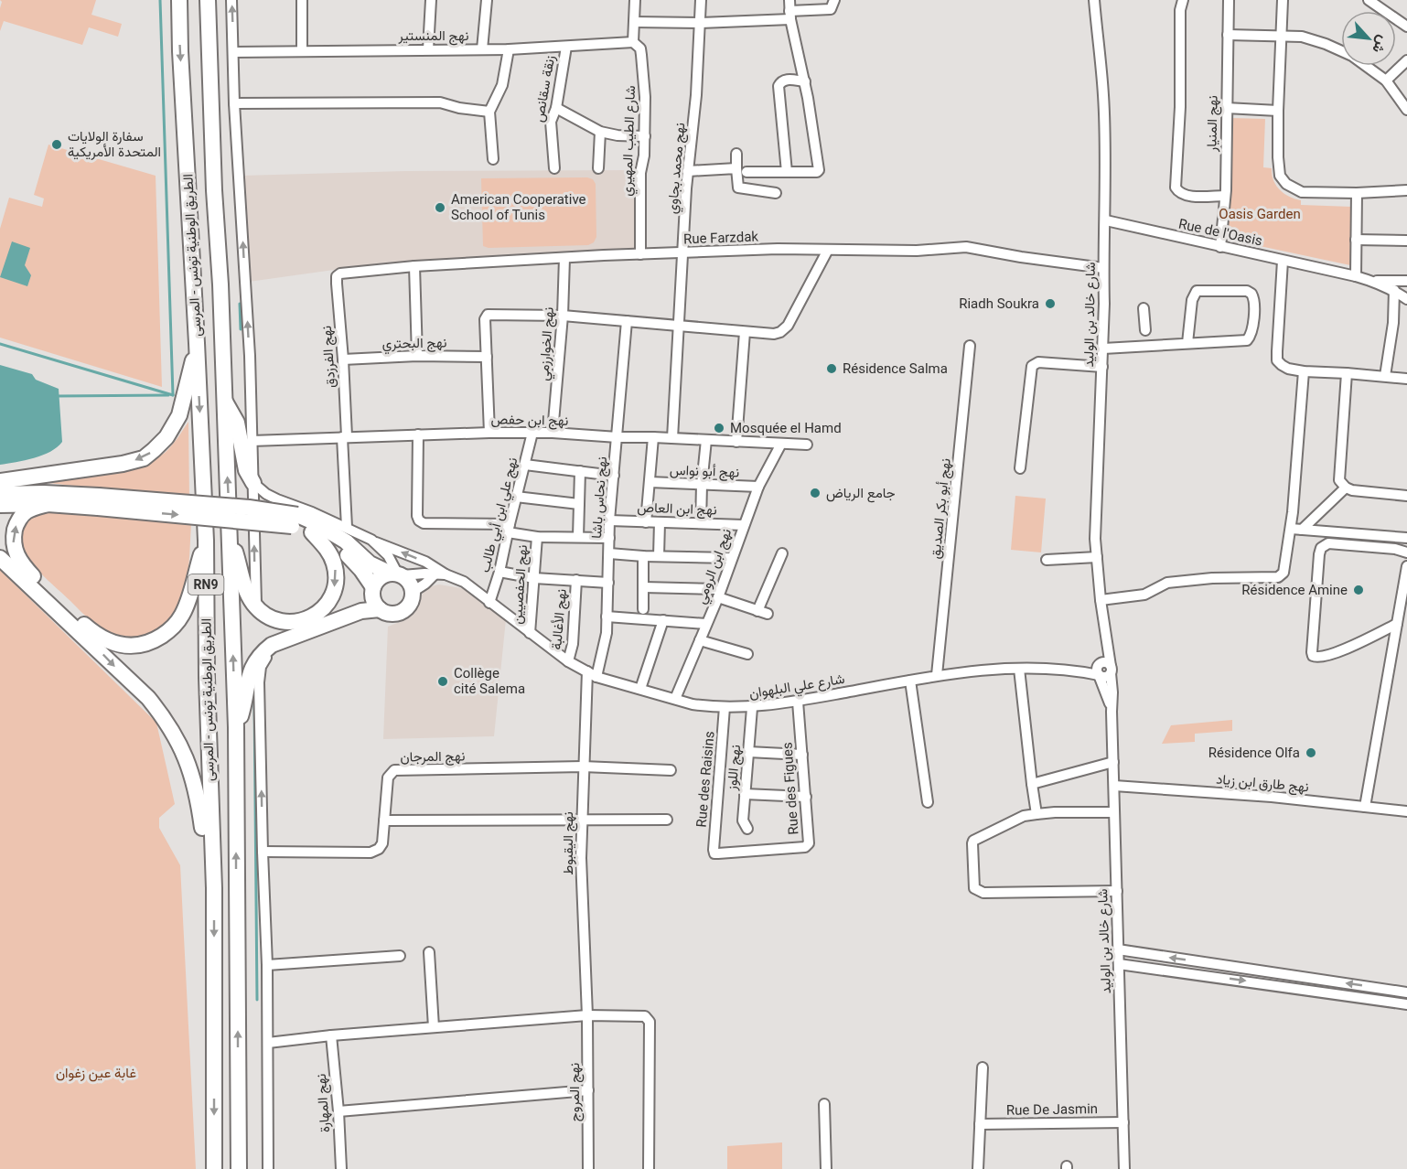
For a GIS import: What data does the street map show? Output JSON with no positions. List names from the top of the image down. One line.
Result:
{"streets":{"highway":["الطريق الوطنية تونس - المرسى","RN9"],"street":["نهج المنستير","زنقة سقانص","نهج المنيار","شارع الطيب المهيري","نهج محمد بجاوي","Rue de l'Oasis","Rue Farzdak","شارع خالد بن الوليد","نهج البحتري","نهج الخوارزمي","نهج الفرزدق","نهج ابن حفص","نهج أبو نواس","نهج نحاس باشا","نهج ابن العاص","نهج أبو بكر الصديق","نهج علي ابن أبي طالب","نهج ابن الرومي","نهج الحفصيين","نهج الأغالبة","شارع علي البلهوان","نهج المرجان","نهج اللوز","Rue des Raisins","نهج طارق ابن زياد","Rue des Figues","نهج اليقبوط","نهج المروج","نهج المهارة","Rue De Jasmin"]},"crossings":[["نهج المنستير","زنقة سقانص"],["نهج المنستير","شارع الطيب المهيري"],["نهج المنيار","Rue de l'Oasis"],["شارع الطيب المهيري","Rue Farzdak"],["نهج محمد بجاوي","Rue Farzdak"],["نهج محمد بجاوي","نهج ابن حفص"],["Rue de l'Oasis","شارع خالد بن الوليد"],["Rue Farzdak","شارع خالد بن الوليد"],["Rue Farzdak","نهج الخوارزمي"],["Rue Farzdak","نهج الفرزدق"],["شارع خالد بن الوليد","شارع علي البلهوان"],["شارع خالد بن الوليد","نهج طارق ابن زياد"],["شارع خالد بن الوليد","Rue De Jasmin"],["نهج البحتري","نهج الفرزدق"],["نهج الخوارزمي","نهج ابن حفص"],["نهج الفرزدق","نهج ابن حفص"],["نهج ابن حفص","نهج نحاس باشا"],["نهج ابن حفص","نهج علي ابن أبي طالب"],["نهج ابن حفص","نهج ابن الرومي"],["نهج أبو نواس","نهج ابن الرومي"],["نهج نحاس باشا","نهج ابن العاص"],["نهج نحاس باشا","شارع علي البلهوان"],["نهج نحاس باشا","نهج اليقبوط"],["نهج ابن العاص","نهج ابن الرومي"],["نهج أبو بكر الصديق","شارع علي البلهوان"],["نهج علي ابن أبي طالب","شارع علي البلهوان"],["نهج ابن الرومي","شارع علي البلهوان"],["نهج الحفصيين","شارع علي البلهوان"],["نهج الأغالبة","شارع علي البلهوان"],["شارع علي البلهوان","نهج اللوز"],["شارع علي البلهوان","Rue des Raisins"],["شارع علي البلهوان","Rue des Figues"],["شارع علي البلهوان","نهج اليقبوط"],["نهج المرجان","نهج اليقبوط"],["Rue des Raisins","Rue des Figues"],["نهج اليقبوط","نهج المروج"]],"parks":["Oasis Garden","غابة عين زغوان"],"places":["سفارة الولايات المتحدة الأمريكية","American Cooperative School of Tunis","Riadh Soukra","Résidence Salma","Mosquée el Hamd","جامع الرياض","Résidence Amine","Collège cité Salema","Résidence Olfa"],"north":"bottom right"}
